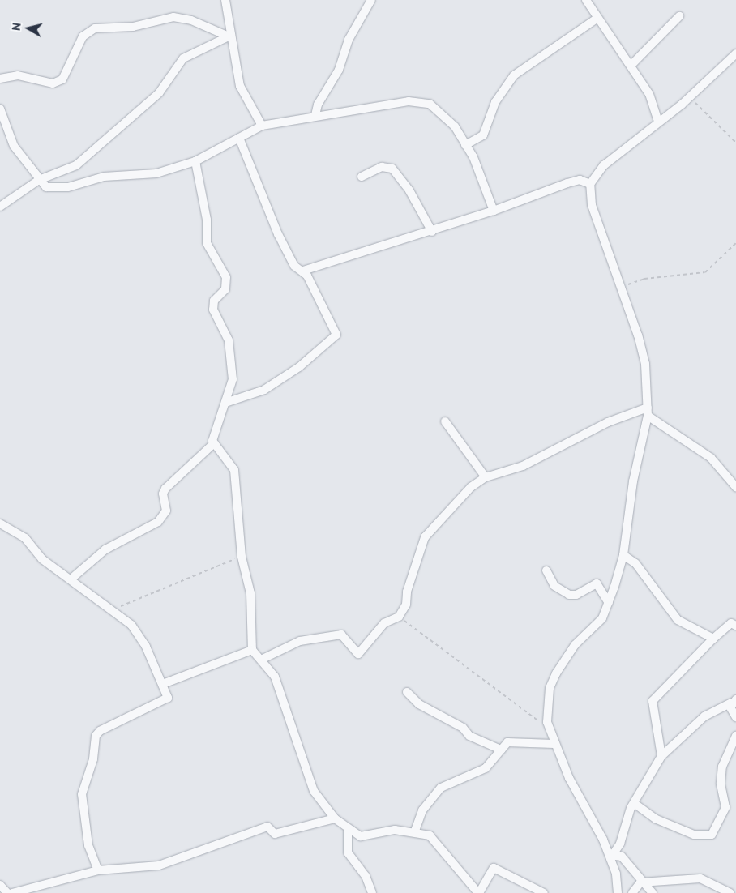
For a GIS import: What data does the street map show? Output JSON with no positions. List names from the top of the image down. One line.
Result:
{"north":"left"}
